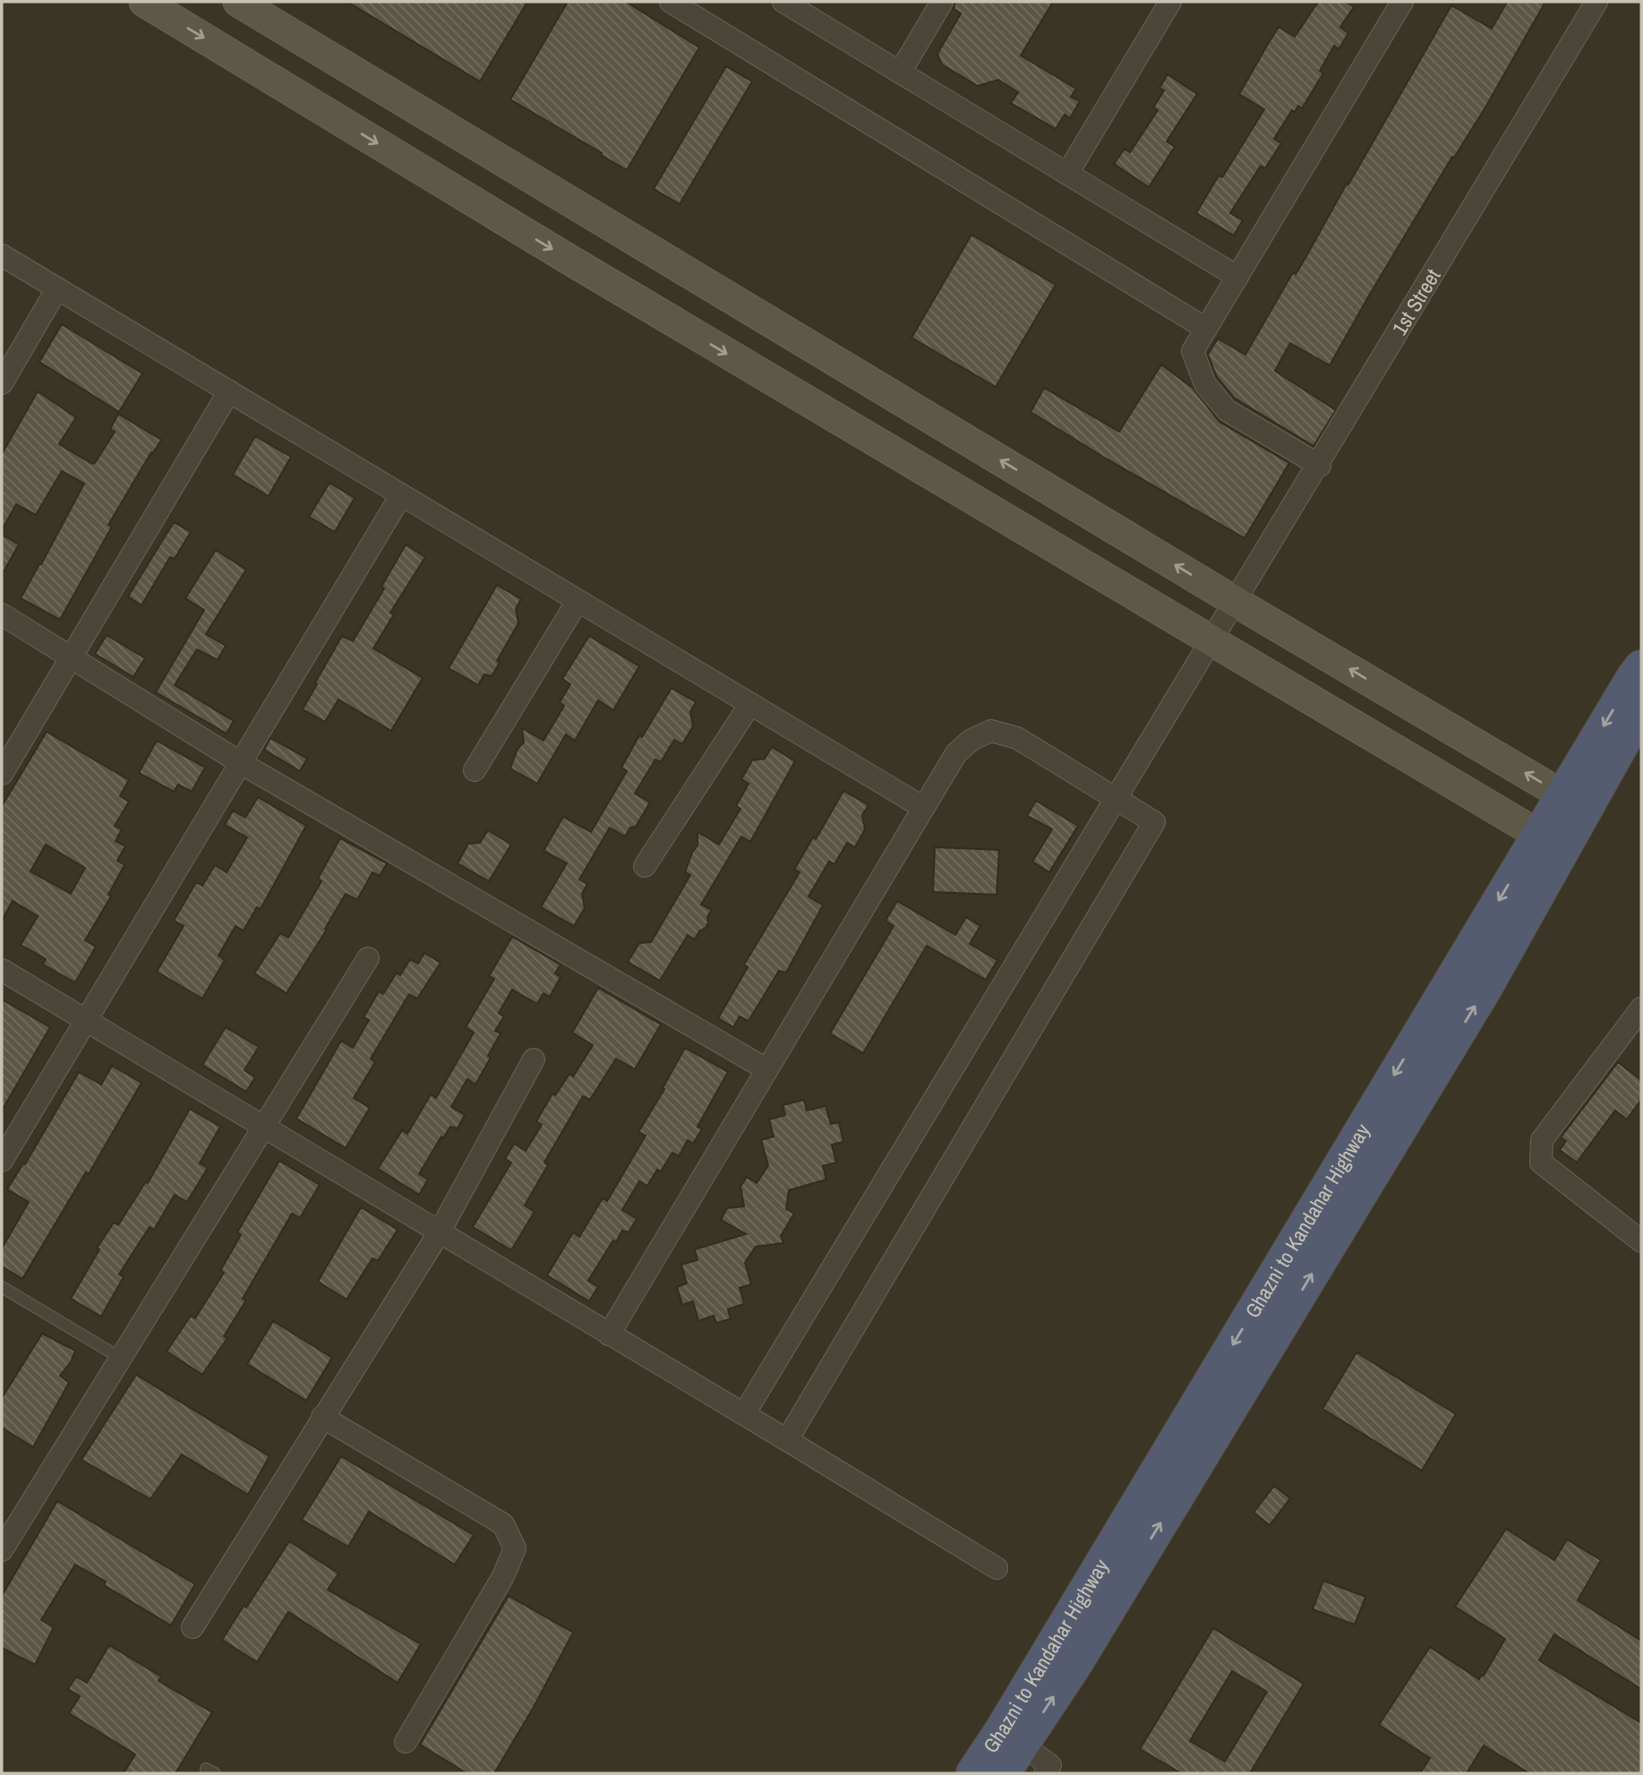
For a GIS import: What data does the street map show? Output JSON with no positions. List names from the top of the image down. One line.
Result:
{"streets":{"highway":["Ghazni to Kandahar Highway"],"street":["1st Street"]}}
